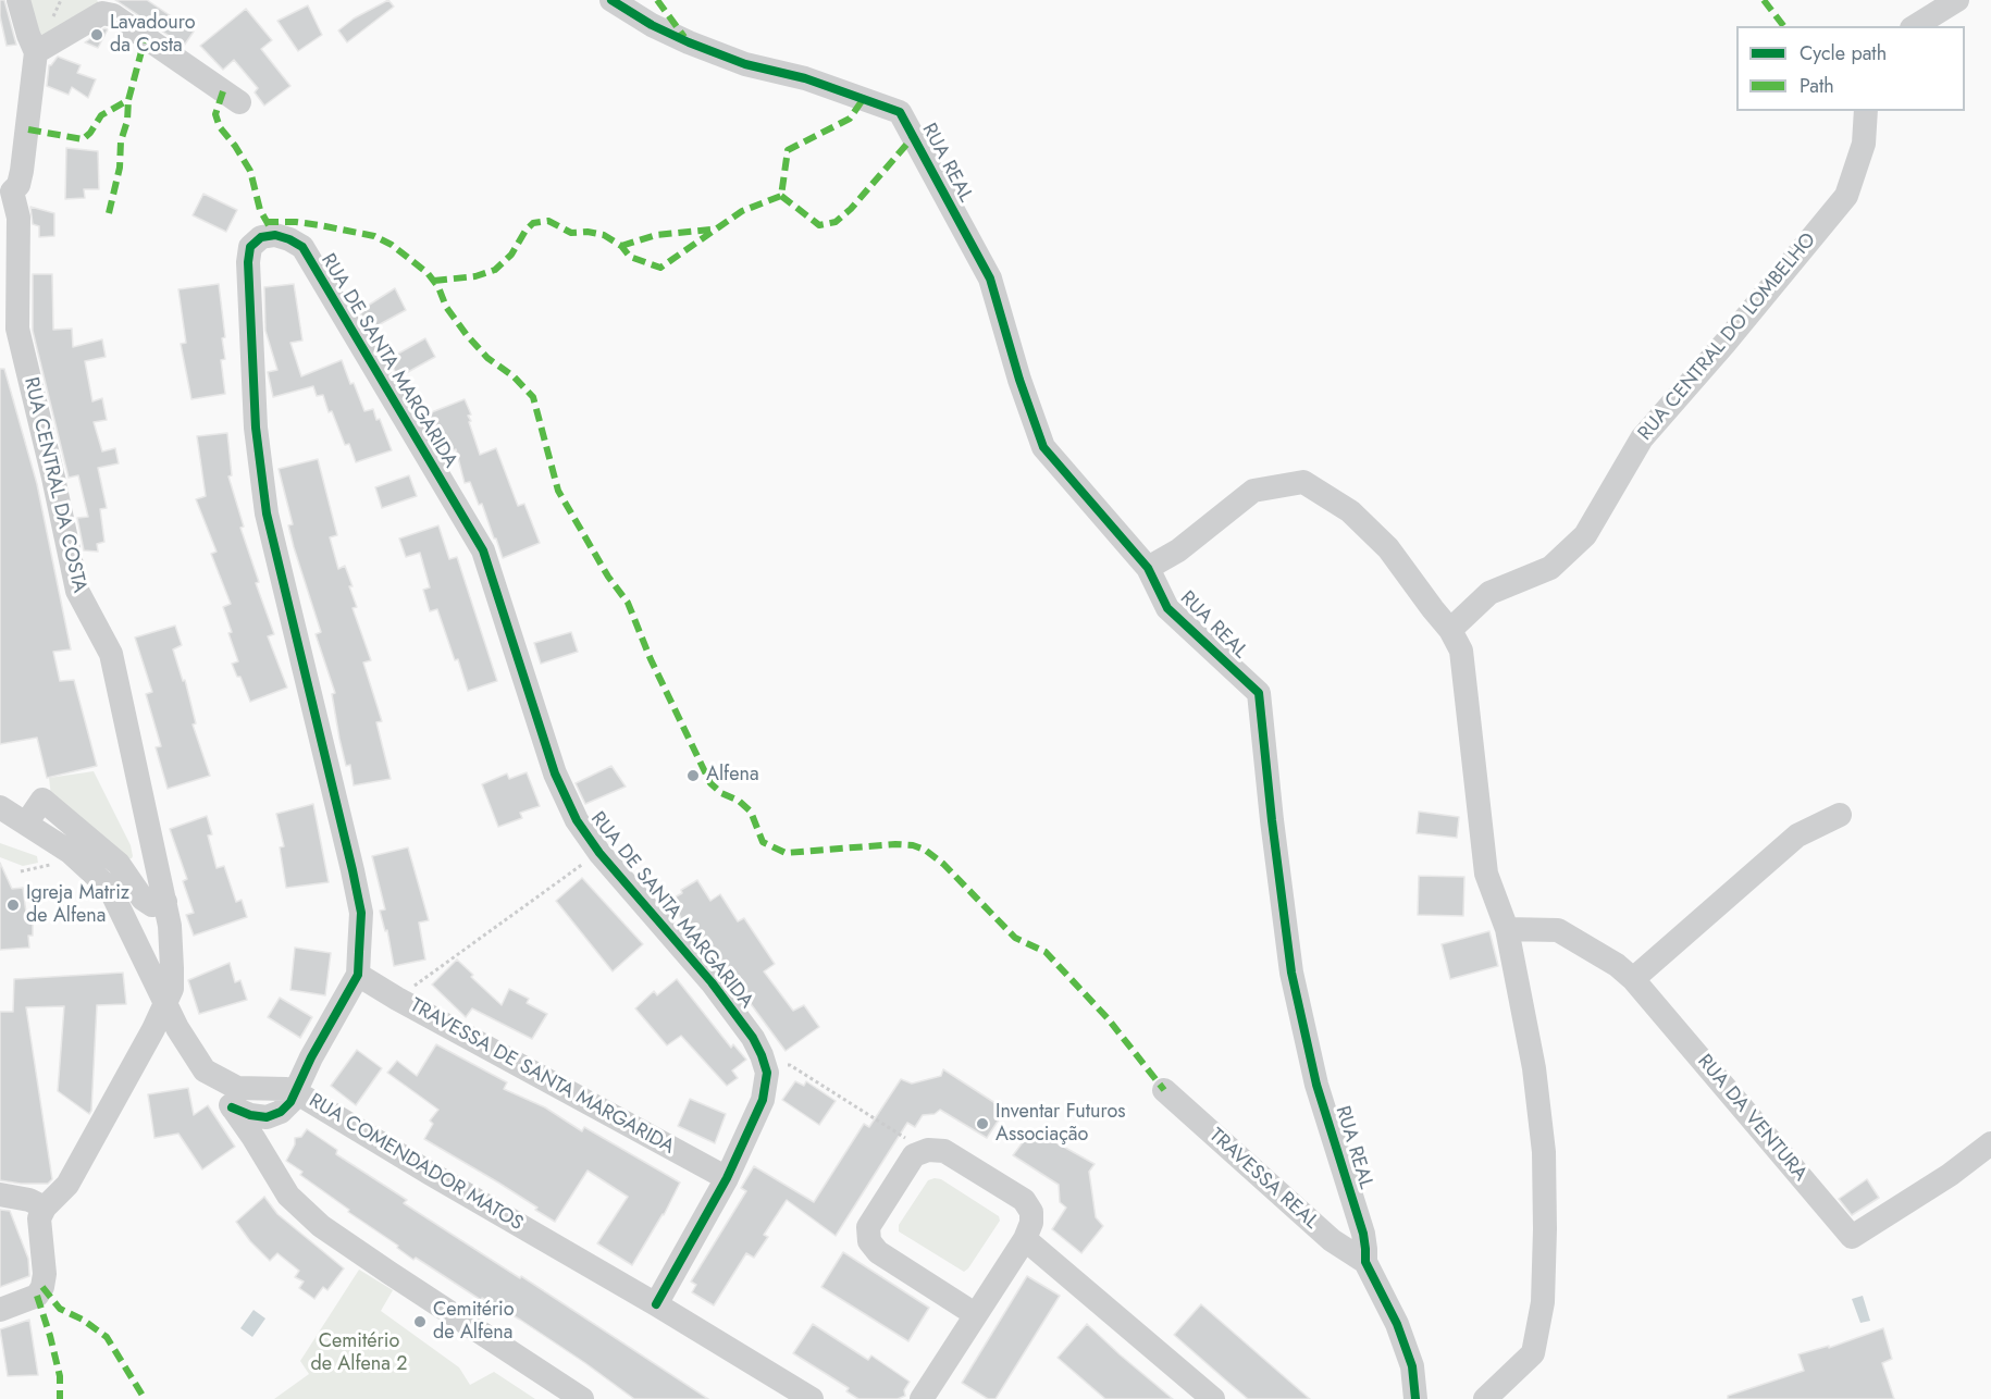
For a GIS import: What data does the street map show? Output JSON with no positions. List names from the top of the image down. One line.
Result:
{"streets":{"street":["RUA REAL","RUA CENTRAL DO LOMBELHO","RUA DE SANTA MARGARIDA","RUA CENTRAL DA COSTA","TRAVESSA DE SANTA MARGARIDA","RUA DA VENTURA","RUA COMENDADOR MATOS","TRAVESSA REAL"]},"crossings":[["RUA REAL","TRAVESSA REAL"],["RUA DE SANTA MARGARIDA","TRAVESSA DE SANTA MARGARIDA"],["RUA DE SANTA MARGARIDA","RUA COMENDADOR MATOS"]],"parks":["Cemitério de Alfena 2"],"places":["Lavadouro da Costa","Alfena","Igreja Matriz de Alfena","Inventar Futuros Associação","Cemitério de Alfena"],"legend":["Cycle path","Path"]}
